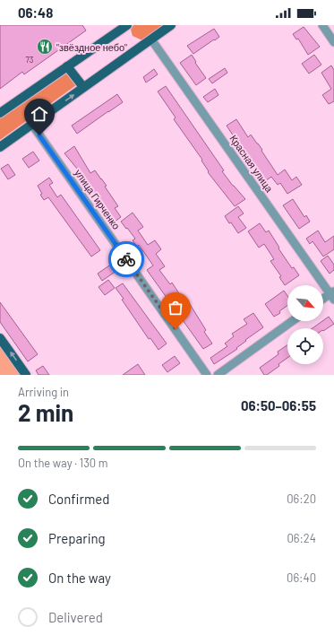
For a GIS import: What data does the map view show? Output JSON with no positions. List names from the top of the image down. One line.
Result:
{"streets":{"street":["Красная улица","улица Гирченко"]},"places":{"restaurant":["\"звёздное небо\""]},"house_numbers":["73"],"north":"bottom right","page":{"status":"06:48","heading":["2 min","Arriving in","06:50–06:55"],"bar":"On the way · 130 m","list":[["Confirmed","06:20"],["Preparing","06:24"],["On the way","06:40"],"Delivered"]}}
